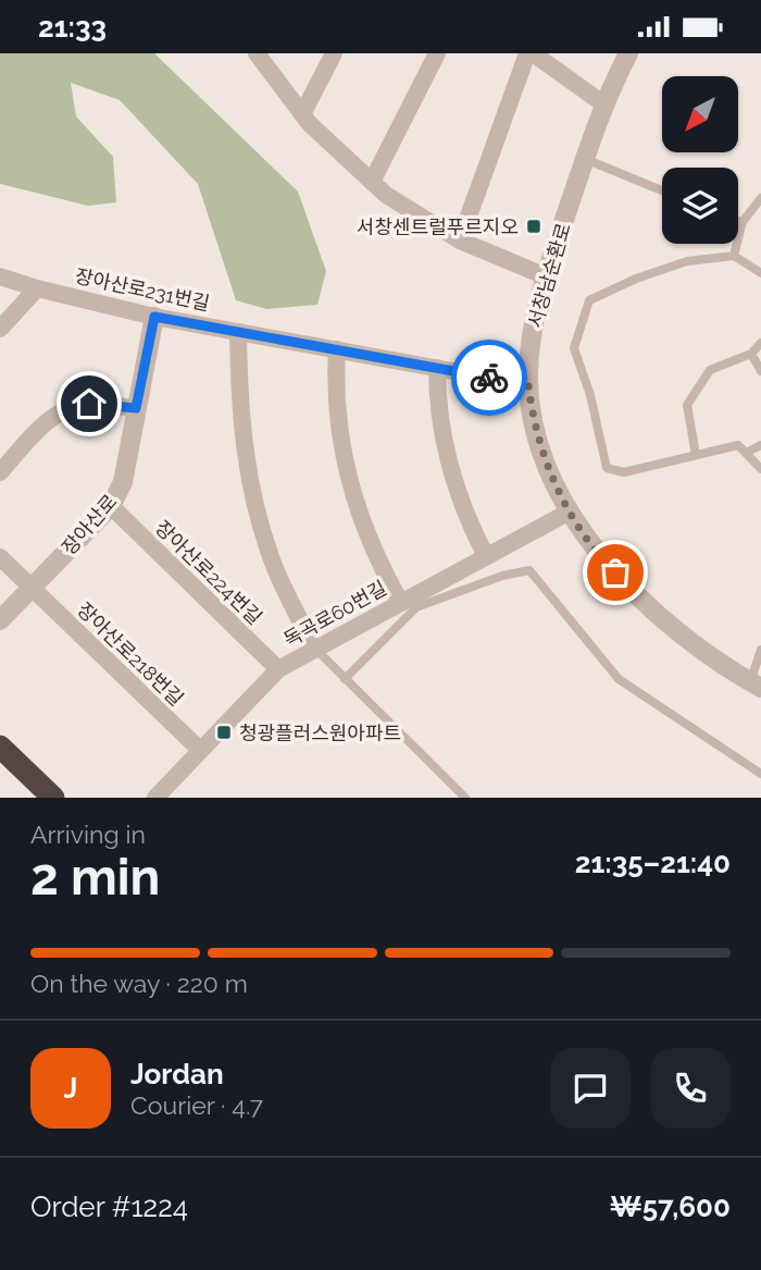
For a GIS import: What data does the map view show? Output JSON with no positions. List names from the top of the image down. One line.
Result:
{"streets":{"street":["서창남순환로","장아산로231번길","장아산로","장아산로224번길","독곡로60번길","장아산로218번길"]},"crossings":[["서창남순환로","장아산로231번길"],["서창남순환로","독곡로60번길"],["장아산로231번길","장아산로"],["장아산로","장아산로224번길"],["장아산로","장아산로218번길"],["장아산로224번길","독곡로60번길"],["독곡로60번길","장아산로218번길"]],"places":{"transit":["서창센트럴푸르지오","청광플러스원아파트"]},"north":"bottom left","page":{"status":"21:33","heading":["2 min","Arriving in","21:35–21:40"],"panel":["Jordan","Courier · 4.7","Order #1224","₩57,600"],"bar":"On the way · 220 m","round":"J"}}
